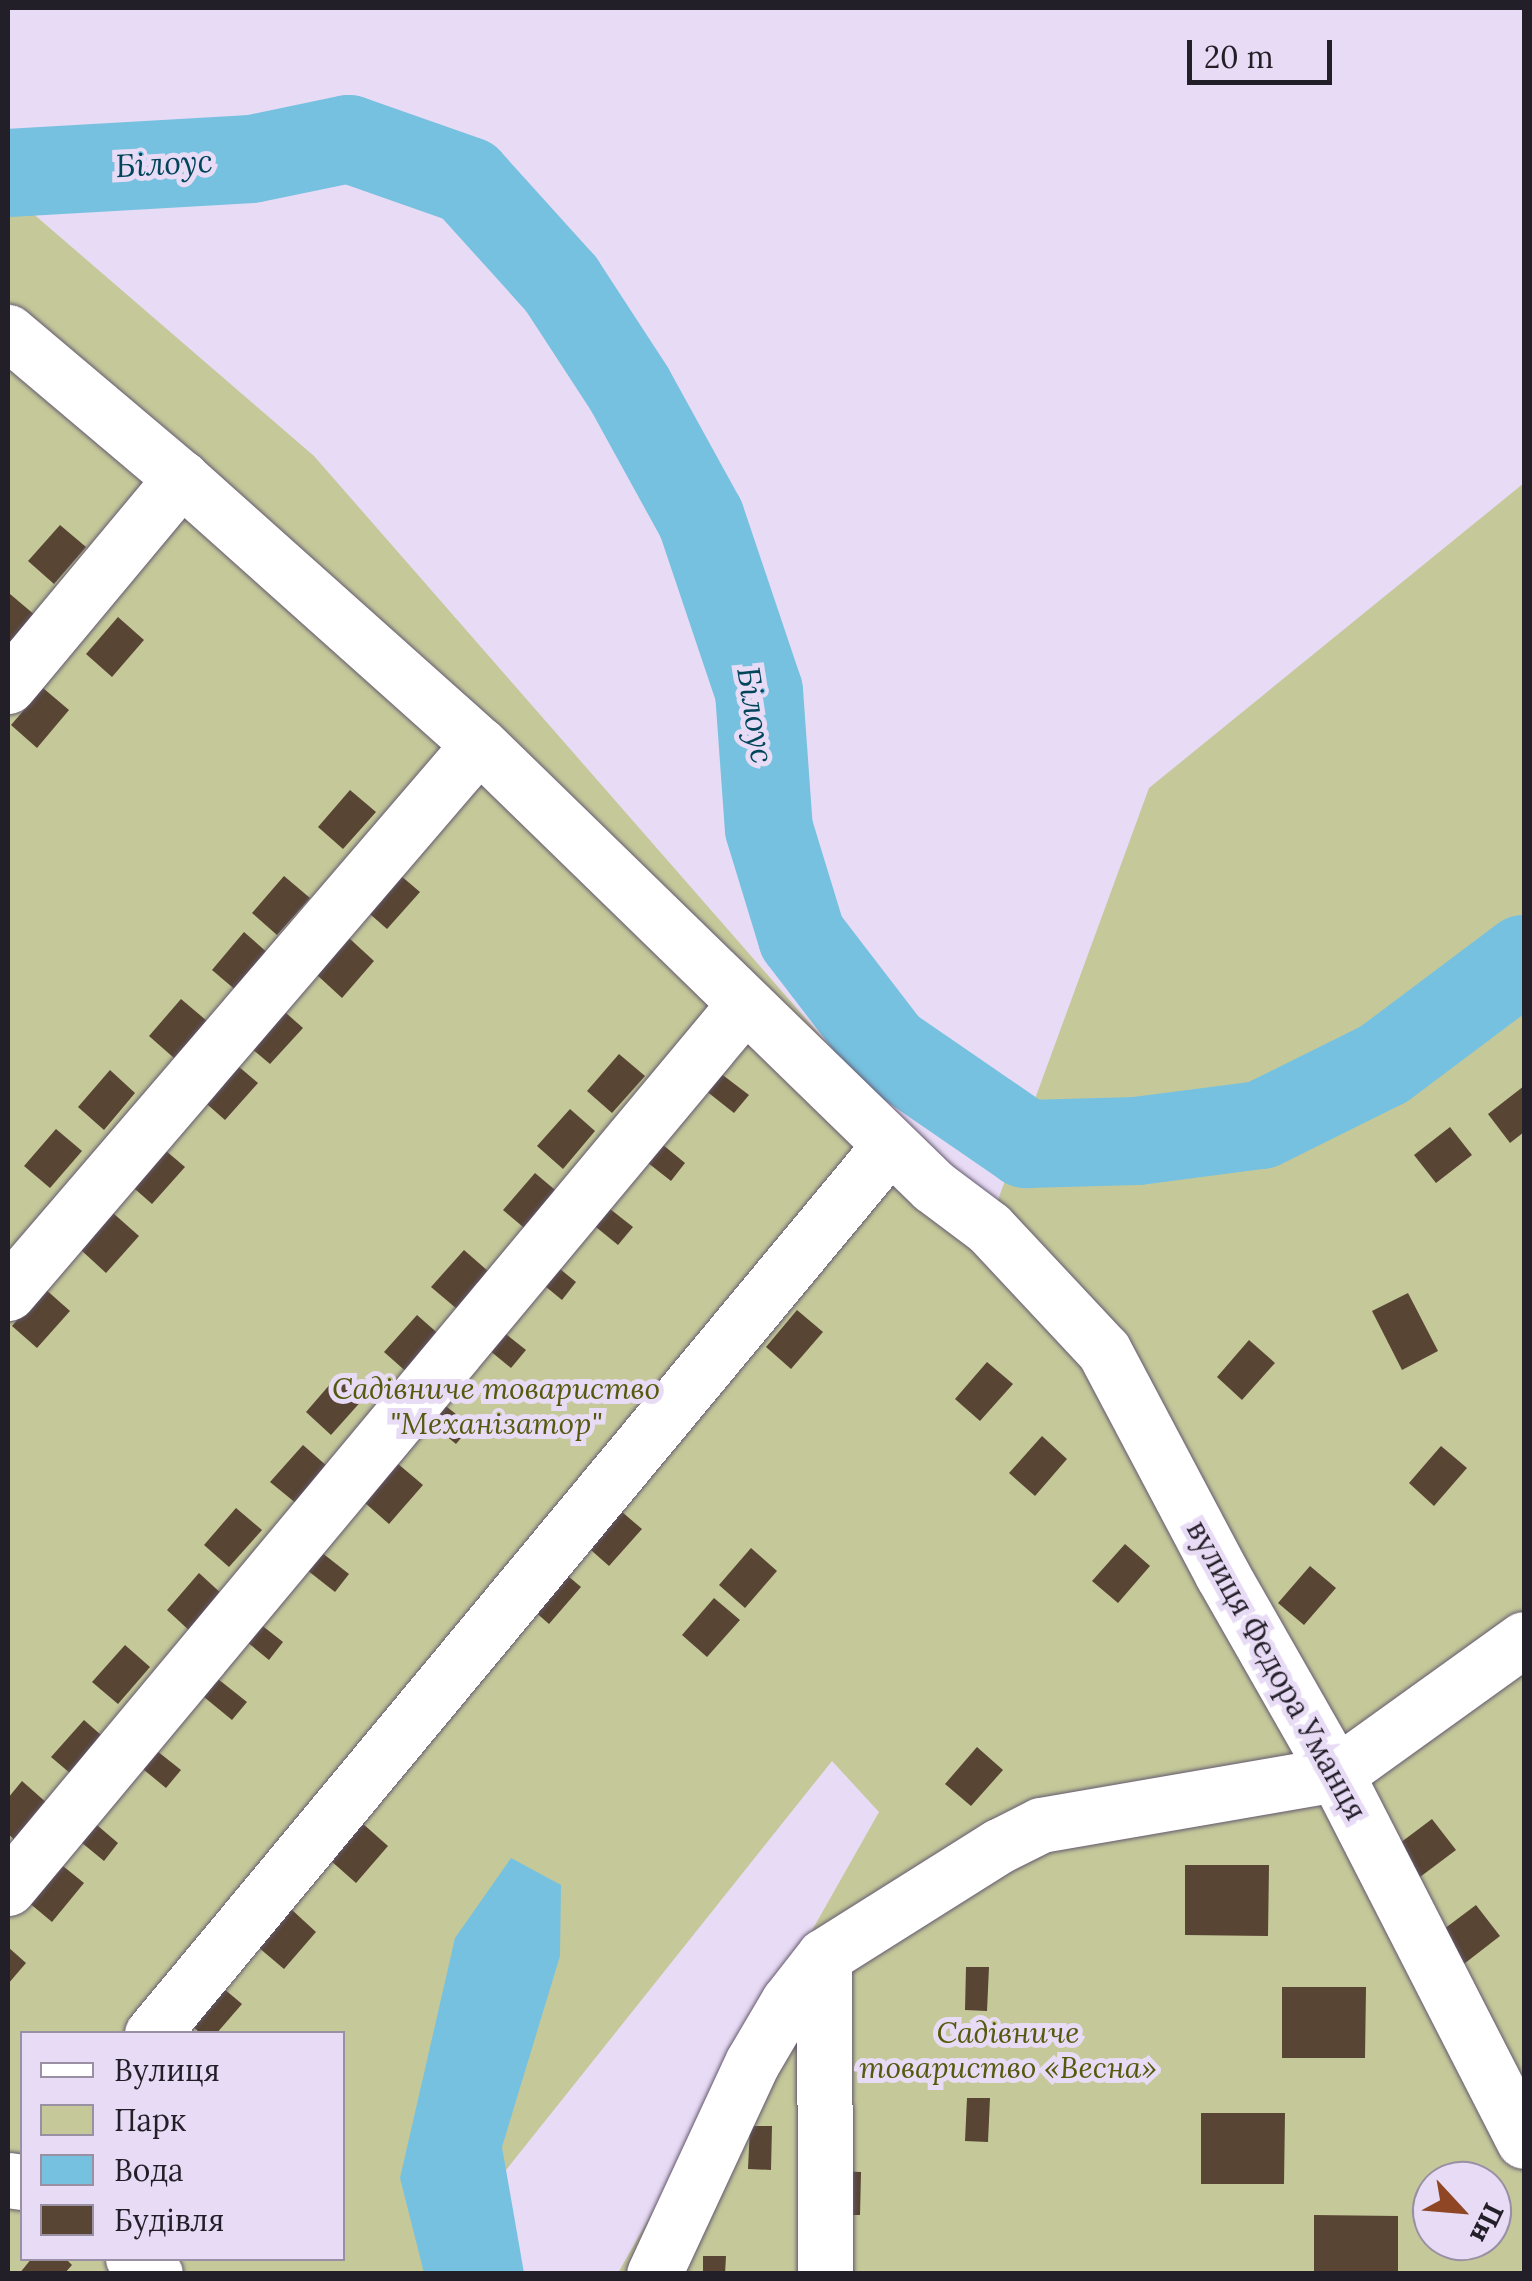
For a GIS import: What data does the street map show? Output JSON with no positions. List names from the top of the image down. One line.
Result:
{"streets":{"street":["вулиця Федора Уманця"]},"water":["Білоус"],"parks":["Садівниче товариство \"Механізатор\"","Садівниче товариство «Весна»"],"legend":["Вулиця","Парк","Вода","Будівля"],"scale_bar":"20 m","north":"bottom right"}
